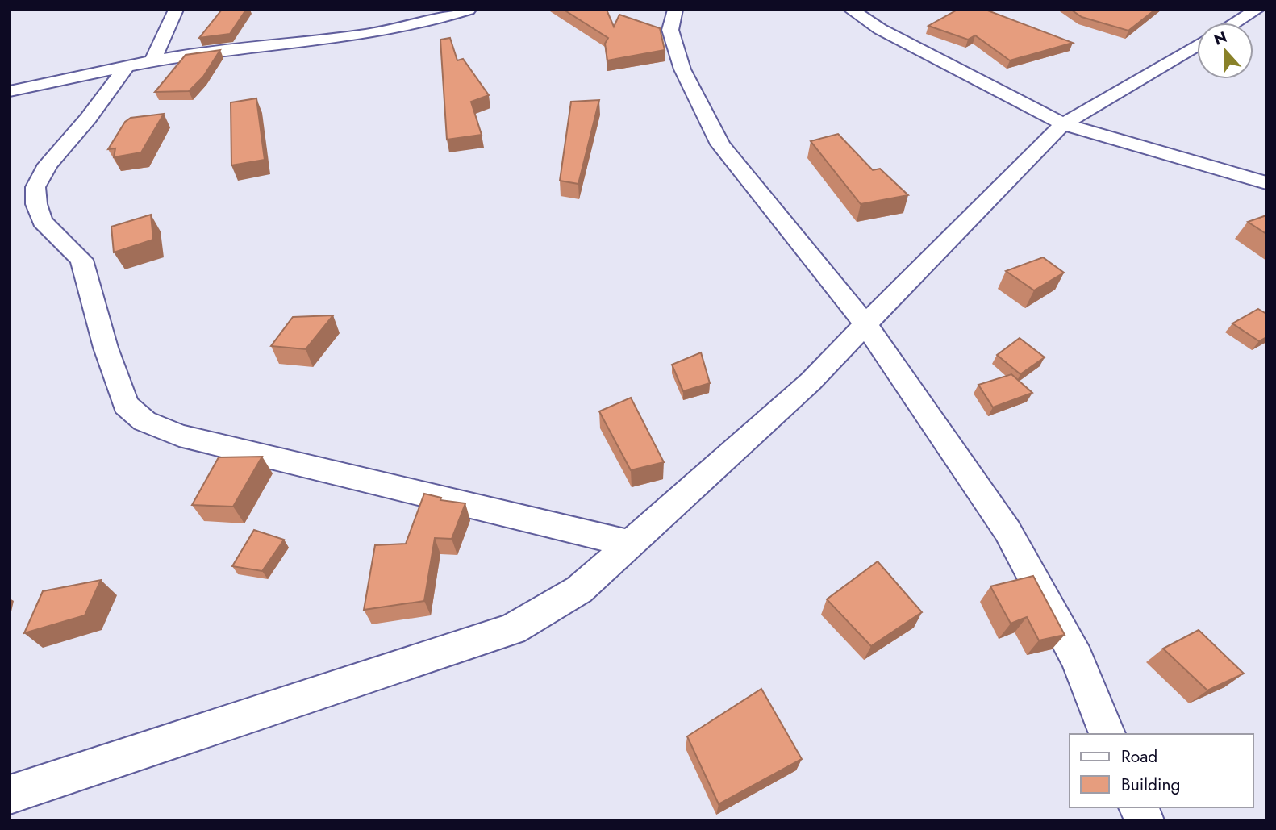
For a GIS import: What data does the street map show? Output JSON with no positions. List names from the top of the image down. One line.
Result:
{"legend":["Road","Building"],"north":"top"}
